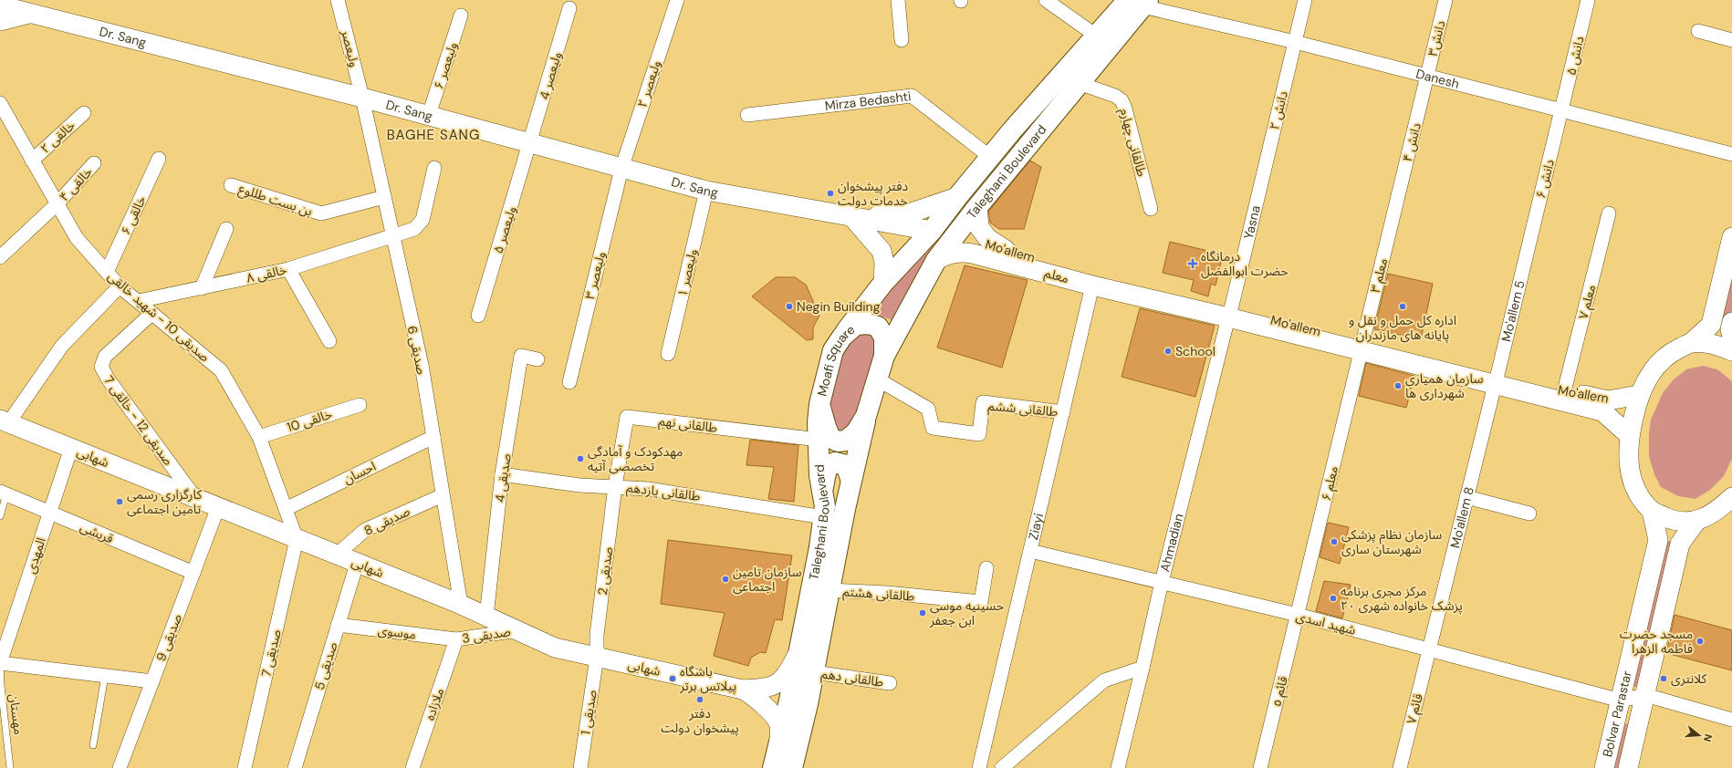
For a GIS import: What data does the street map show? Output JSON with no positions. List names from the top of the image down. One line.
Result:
{"streets":{"main road":["Dr. Sang","Taleghani Boulevard","Mo'allem","معلم","Moafi Square","شهابی","Bolvar Parastar"],"street":["دانش٣","ولیعصر","دانش ۵","ولیعصر ۶","ولیعصر 4","Danesh","ولیعصر ٢","Mirza Bedashti","دانش ٢","خالقی ۲","طالقانی چهارم","دانش ۴","دانش ۶","خالقی ۴","بن بست طللوع","خالقی ۶","Yasna","ولیعصر ۵","ولیعصر ١","خالقی ۸","ولیعصر ٣","معلم ۳","معلم ٧","Mo'allem 5","صدیقی 10 - شهید خالقی","صدیقی 6","طالقانی ششم","صدیقی 12 - خالقی 7","خالقی 10","طالقانی نهم","احسان","صدیقی 4","معلم ۶","طالقانی یازدهم","Mo'allem 8","صدیقی 8","Ziayi","قریشی","Ahmadian","المهدی","صدیقی 2","طالقانی هشتم","شهید اسدی","موسوی","صدیقی 3","صدیقی 9","صدیقی 7","صدیقی 5","طالقانی دهم","قائم ٥","ملازاده","قائم ٧","صدیقی 1"],"lane":["مهستان"]},"crossings":[["Dr. Sang","ولیعصر"],["Dr. Sang","ولیعصر ۶"],["Dr. Sang","ولیعصر 4"],["Dr. Sang","ولیعصر ٢"],["Dr. Sang","Taleghani Boulevard"],["Dr. Sang","ولیعصر ۵"],["Dr. Sang","ولیعصر ١"],["Dr. Sang","ولیعصر ٣"],["Dr. Sang","صدیقی 6"],["دانش٣","Danesh"],["دانش٣","دانش ۴"],["ولیعصر","صدیقی 6"],["دانش ۵","Danesh"],["دانش ۵","دانش ۶"],["ولیعصر 4","ولیعصر ۵"],["Danesh","دانش ٢"],["Danesh","دانش ۴"],["Danesh","Taleghani Boulevard"],["Danesh","دانش ۶"],["ولیعصر ٢","ولیعصر ٣"],["Mirza Bedashti","Taleghani Boulevard"],["دانش ٢","Yasna"],["خالقی ۲","صدیقی 10 - شهید خالقی"],["طالقانی چهارم","Taleghani Boulevard"],["دانش ۴","معلم ۳"],["Taleghani Boulevard","Mo'allem"],["Taleghani Boulevard","معلم"],["Taleghani Boulevard","Moafi Square"],["Taleghani Boulevard","طالقانی نهم"],["Taleghani Boulevard","طالقانی یازدهم"],["Taleghani Boulevard","طالقانی هشتم"],["Taleghani Boulevard","طالقانی دهم"],["دانش ۶","Mo'allem 5"],["خالقی ۴","صدیقی 10 - شهید خالقی"],["بن بست طللوع","صدیقی 6"],["خالقی ۶","صدیقی 10 - شهید خالقی"],["Yasna","Mo'allem"],["Yasna","Ahmadian"],["Mo'allem","معلم"],["Mo'allem","معلم ۳"],["Mo'allem","معلم ٧"],["Mo'allem","Mo'allem 5"],["Mo'allem","معلم ۶"],["Mo'allem","Mo'allem 8"],["Mo'allem","Ziayi"],["Mo'allem","Ahmadian"],["خالقی ۸","صدیقی 10 - شهید خالقی"],["خالقی ۸","صدیقی 6"],["معلم","Ziayi"],["معلم ۳","معلم ۶"],["Mo'allem 5","Mo'allem 8"],["صدیقی 10 - شهید خالقی","صدیقی 12 - خالقی 7"],["صدیقی 10 - شهید خالقی","خالقی 10"],["صدیقی 10 - شهید خالقی","شهابی"],["صدیقی 10 - شهید خالقی","احسان"],["صدیقی 10 - شهید خالقی","صدیقی 7"],["صدیقی 6","شهابی"],["صدیقی 6","احسان"],["صدیقی 6","صدیقی 8"],["Moafi Square","طالقانی ششم"],["طالقانی ششم","Ziayi"],["صدیقی 12 - خالقی 7","شهابی"],["طالقانی نهم","طالقانی یازدهم"],["طالقانی نهم","صدیقی 2"],["شهابی","صدیقی 4"],["شهابی","صدیقی 8"],["شهابی","المهدی"],["شهابی","صدیقی 2"],["شهابی","صدیقی 3"],["شهابی","صدیقی 9"],["شهابی","صدیقی 7"],["شهابی","صدیقی 5"],["شهابی","صدیقی 1"],["صدیقی 4","طالقانی یازدهم"],["معلم ۶","شهید اسدی"],["معلم ۶","قائم ٥"],["طالقانی یازدهم","صدیقی 2"],["Mo'allem 8","شهید اسدی"],["Mo'allem 8","قائم ٧"],["Ziayi","شهید اسدی"],["قریشی","المهدی"],["قریشی","صدیقی 9"],["Ahmadian","شهید اسدی"],["المهدی","مهستان"],["صدیقی 2","صدیقی 1"],["شهید اسدی","قائم ٥"],["شهید اسدی","قائم ٧"],["شهید اسدی","Bolvar Parastar"],["موسوی","صدیقی 3"],["موسوی","صدیقی 5"],["موسوی","ملازاده"],["صدیقی 3","ملازاده"]],"districts":["BAGHE SANG"],"places":{"other":["دفتر پیشخوان خدمات دولت","Negin Building","اداره کل حمل و نقل و پایانه های مازندران","School","سازمان همیاری شهرداری ها","مهدکودک و آمادگی تخصصی آتیه","کارگزاری رسمی تامین اجتماعی","سازمان نظام پزشکی شهرستان ساری","سازمان تامین اجتماعی","مرکز مجری برنامه پزشک خانواده شهری ٢٠","حسینیه موسی ابن جعفر","مسجد حضرت فاطمه الزهرا","باشگاه پیلاتس برتر","کلانتری","دفتر پیشخوان دولت"],"health":["درمانگاه حضرت ابوالفضل"]},"north":"right"}
